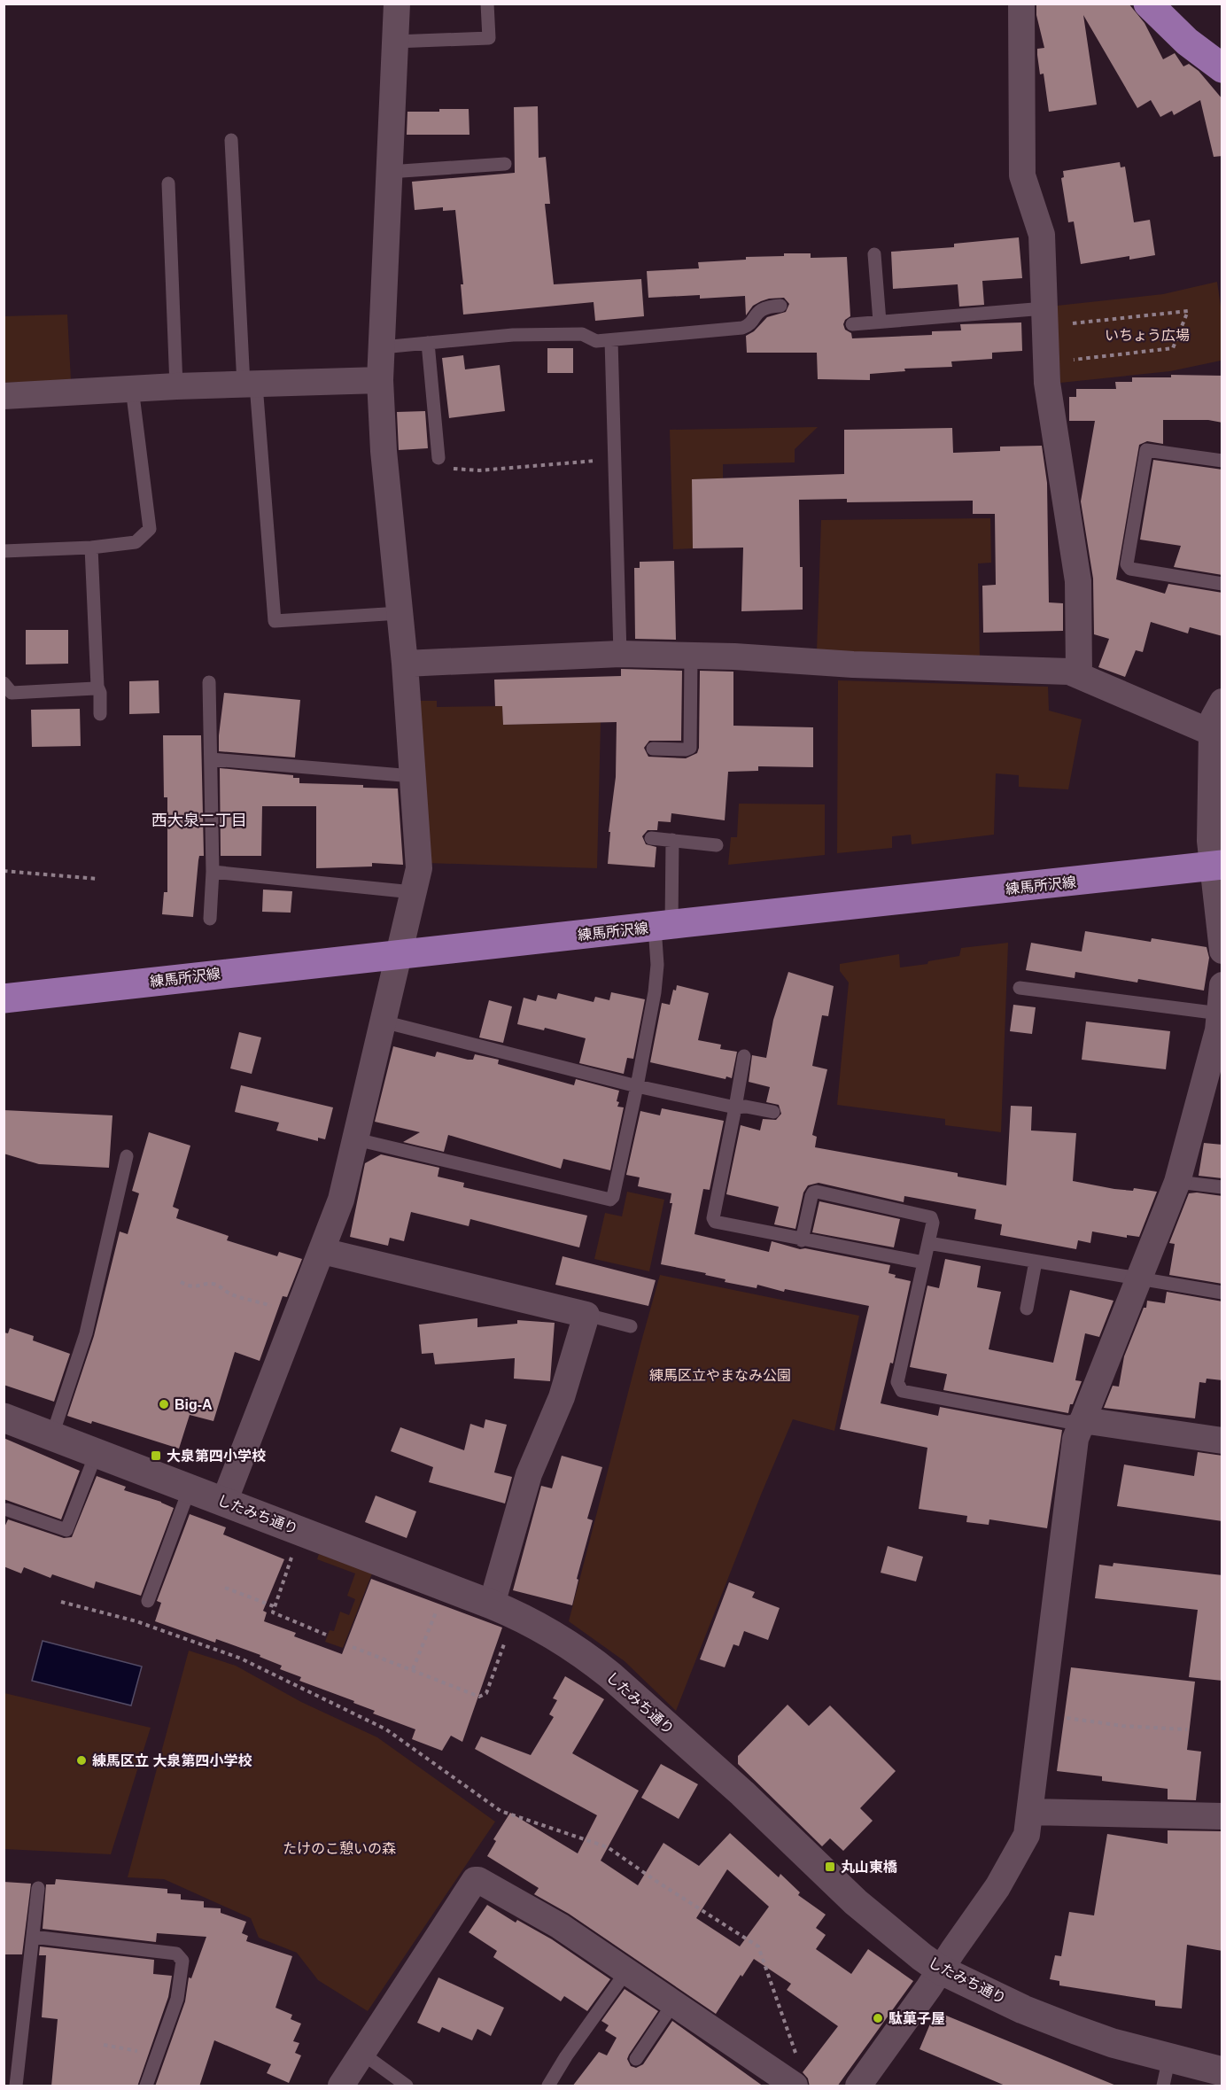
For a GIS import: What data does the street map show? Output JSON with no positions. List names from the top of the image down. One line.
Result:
{"streets":{"main road":["練馬所沢線"],"street":["したみち通り"]},"districts":["西大泉二丁目"],"parks":["いちょう広場","練馬区立やまなみ公園","たけのこ憩いの森"],"places":{"other":["Big-A","練馬区立 大泉第四小学校","駄菓子屋"],"transit":["大泉第四小学校","丸山東橋"]}}
